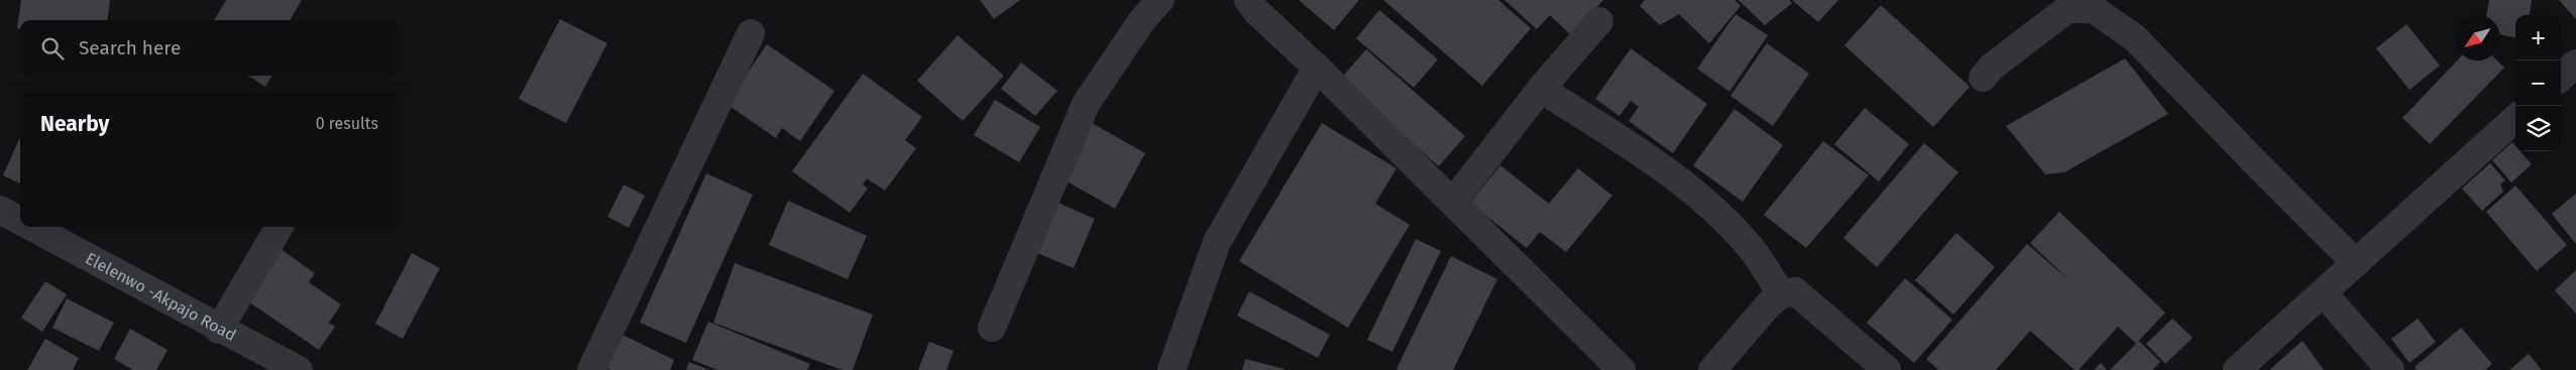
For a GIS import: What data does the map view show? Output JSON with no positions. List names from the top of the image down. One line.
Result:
{"streets":{"street":["Elelenwo -Akpajo Road"]},"north":"bottom left","page":{"map_buttons":["+","−"],"search":"Search here","heading":["Nearby","0 results"]}}
